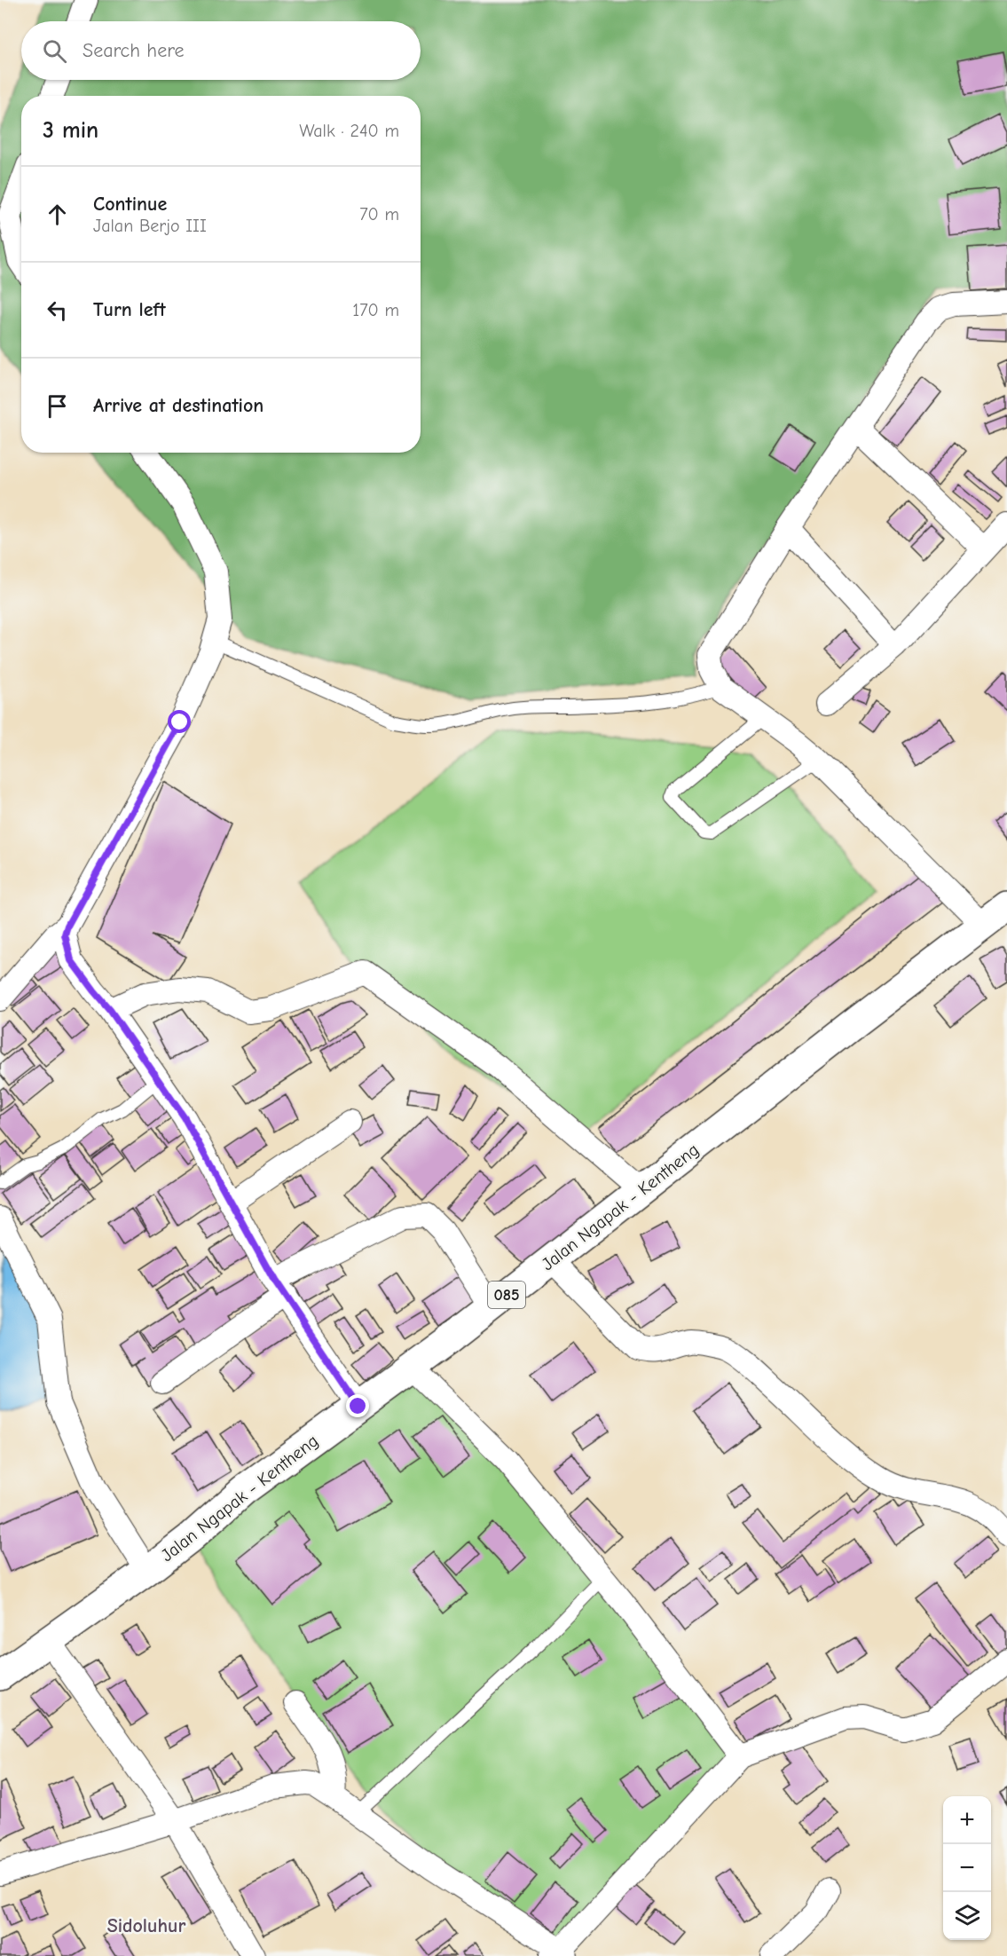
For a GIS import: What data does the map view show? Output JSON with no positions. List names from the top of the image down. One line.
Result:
{"streets":{"main road":["Jalan Ngapak - Kentheng","085"]},"districts":["Sidoluhur"],"page":{"search":"Search here","heading":["3 min","Walk · 240 m"],"list":[["Continue","Jalan Berjo III","70 m"],["Turn left","170 m"],"Arrive at destination"],"map_buttons":["+","−"]}}
